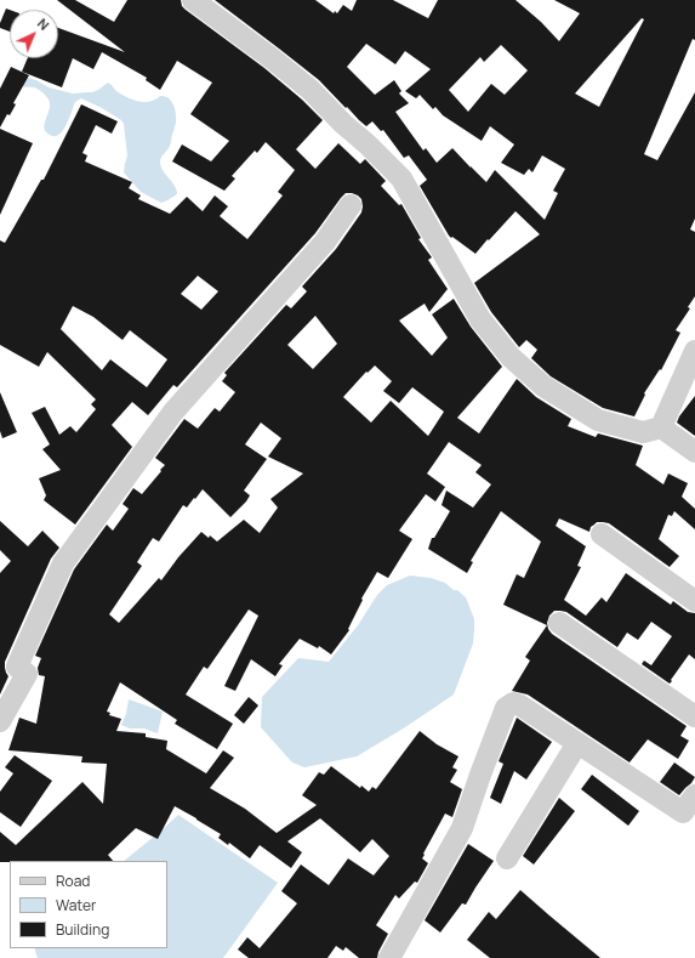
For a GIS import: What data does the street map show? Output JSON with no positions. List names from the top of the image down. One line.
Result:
{"legend":["Road","Water","Building"],"north":"top right"}
